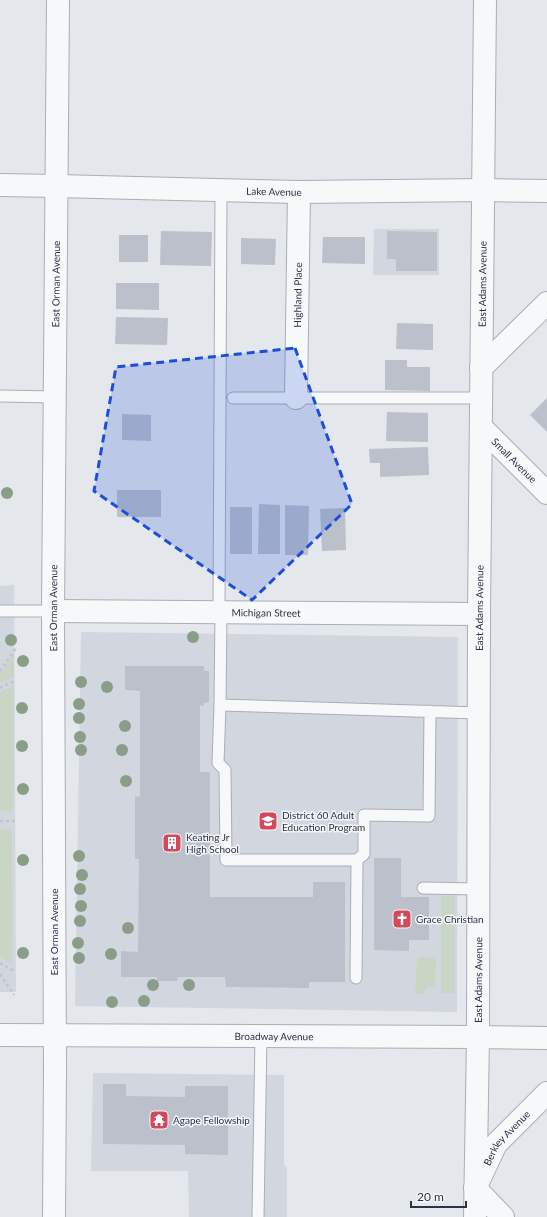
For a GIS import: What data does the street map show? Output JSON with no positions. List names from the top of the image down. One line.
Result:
{"streets":{"street":["Lake Avenue","East Orman Avenue","East Adams Avenue","Highland Place","Small Avenue","Michigan Street","Broadway Avenue","Berkley Avenue"]},"crossings":[["Lake Avenue","East Orman Avenue"],["Lake Avenue","East Adams Avenue"],["Lake Avenue","Highland Place"],["East Orman Avenue","Michigan Street"],["East Orman Avenue","Broadway Avenue"],["East Adams Avenue","Small Avenue"],["East Adams Avenue","Michigan Street"],["East Adams Avenue","Broadway Avenue"],["East Adams Avenue","Berkley Avenue"]],"places":{"school or university":["District 60 Adult Education Program"],"building":["Keating Jr High School"],"church":["Grace Christian"],"temple":["Agape Fellowship"]},"scale_bar":"20 m"}
